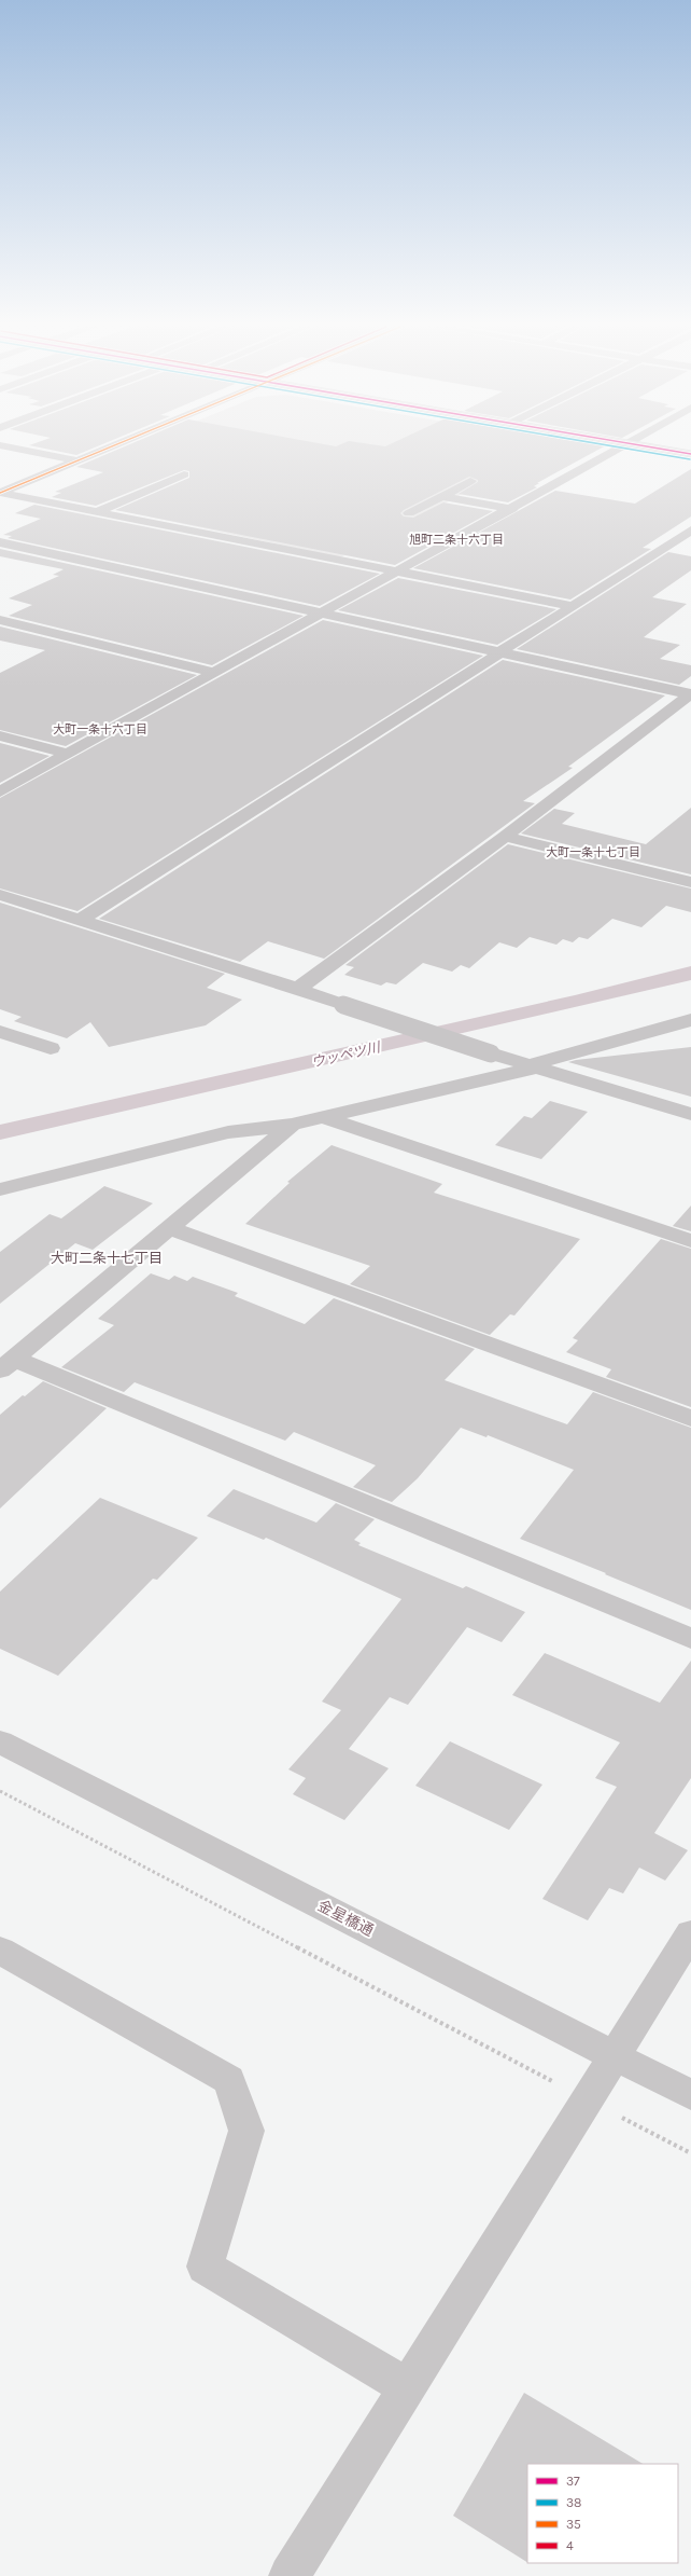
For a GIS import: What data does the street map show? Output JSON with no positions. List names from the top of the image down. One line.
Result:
{"streets":{"street":["金星橋通"]},"districts":["旭町二条十六丁目","大町一条十六丁目","大町一条十七丁目","大町二条十七丁目"],"water":["ウッペツ川"],"lines":["transit line 37","transit line 38","transit line 35"],"legend":["37","38","35","4"]}
